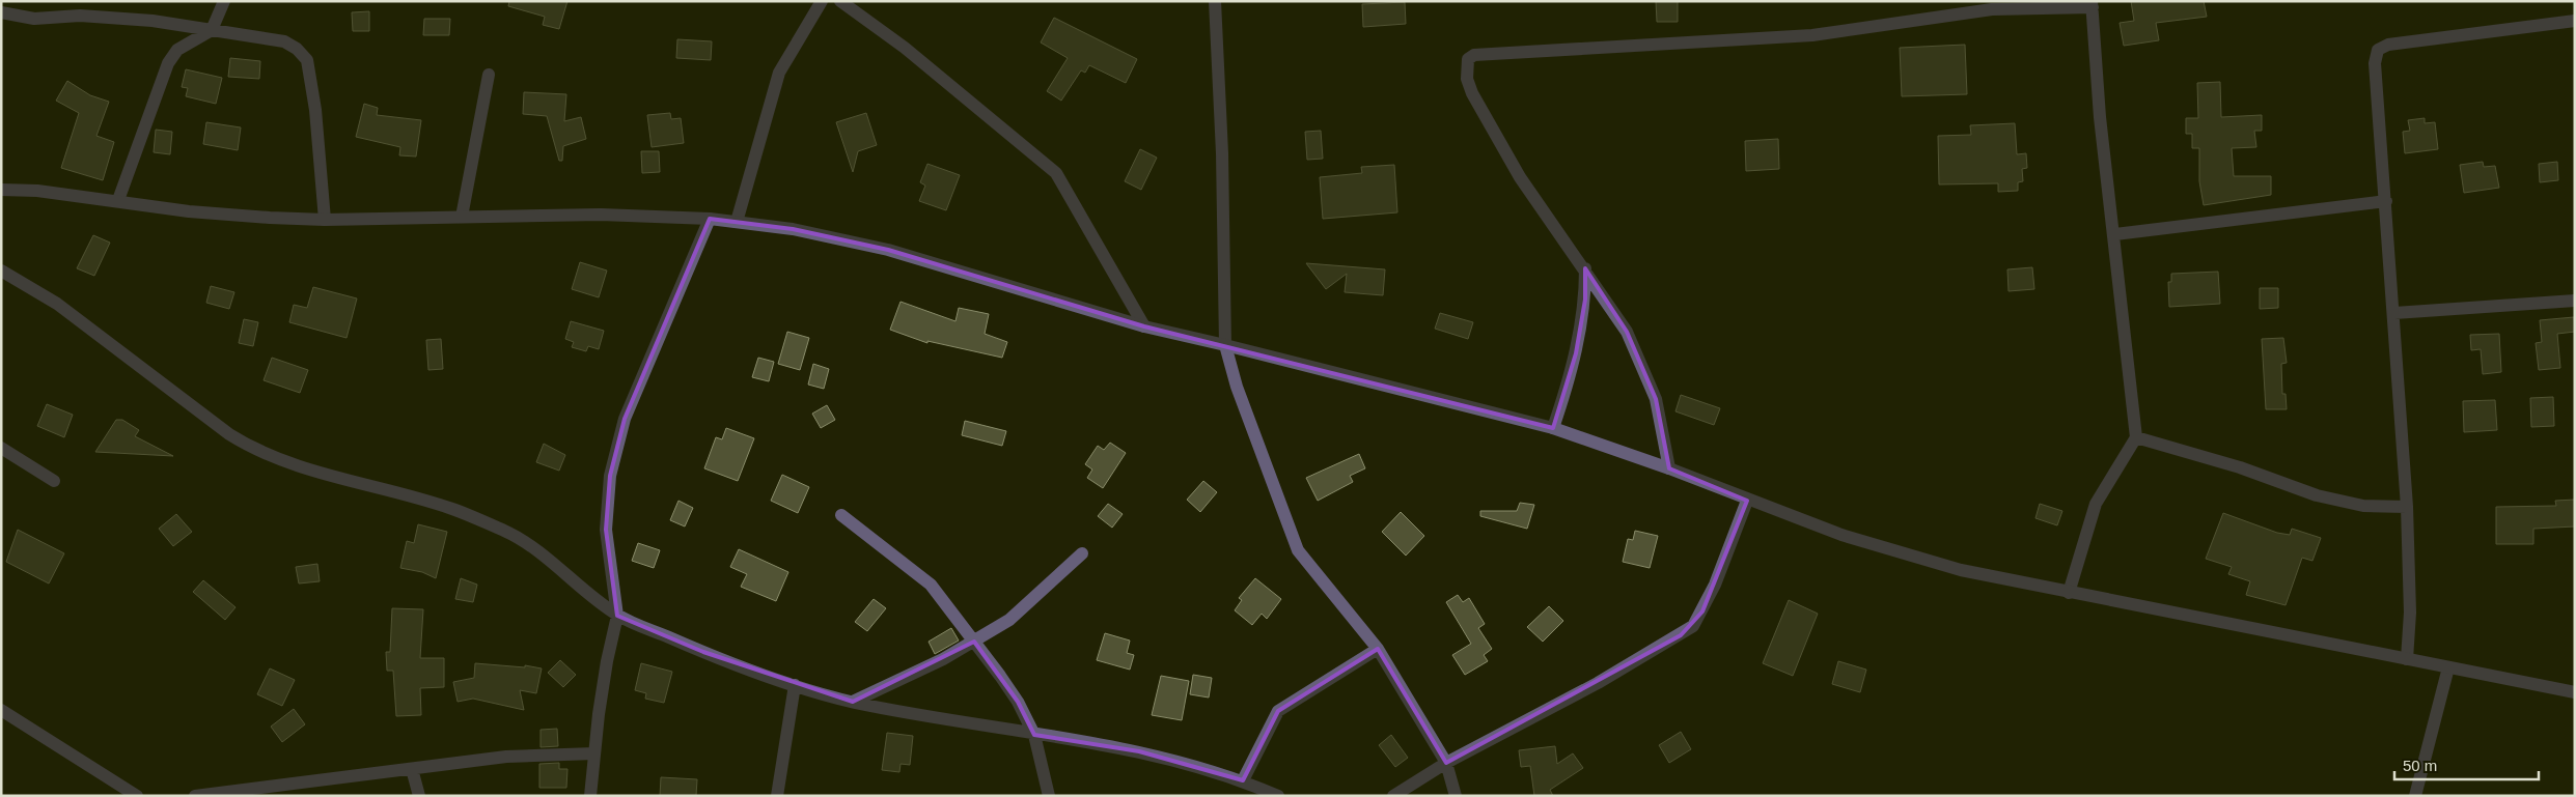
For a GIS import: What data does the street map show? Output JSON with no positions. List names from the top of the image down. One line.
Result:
{"scale_bar":"50 m"}
